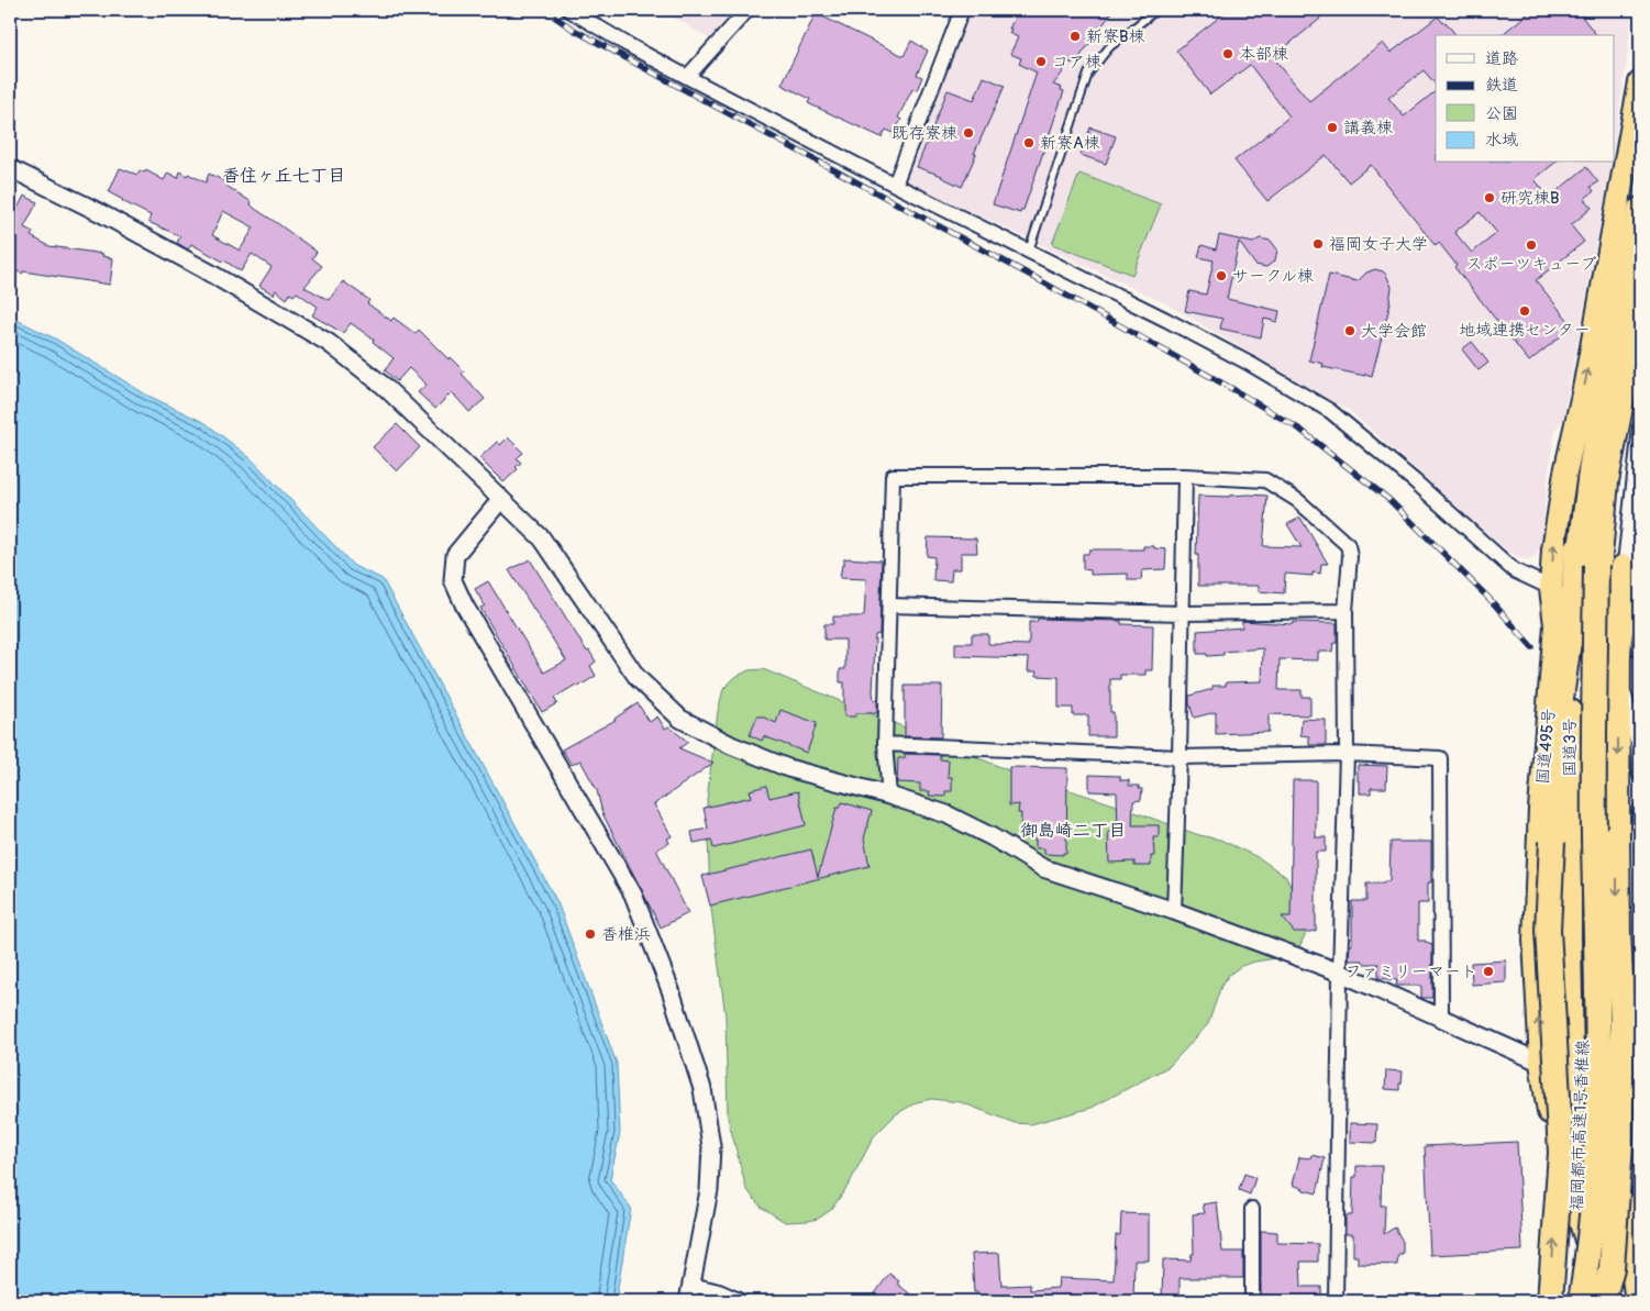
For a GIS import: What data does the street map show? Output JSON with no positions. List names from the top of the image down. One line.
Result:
{"streets":{"highway":["国道495号","国道3号","福岡都市高速1号香椎線"]},"crossings":[["国道495号","国道3号"]],"districts":["香住ヶ丘七丁目","御島崎二丁目"],"places":["新寮B棟","本部棟","コア棟","講義棟","既存寮棟","新寮A棟","研究棟B","福岡女子大学","スポーツキューブ","サークル棟","地域連携センター","大学会館","香椎浜","ファミリーマート"],"legend":["道路","鉄道","公園","水域"]}
